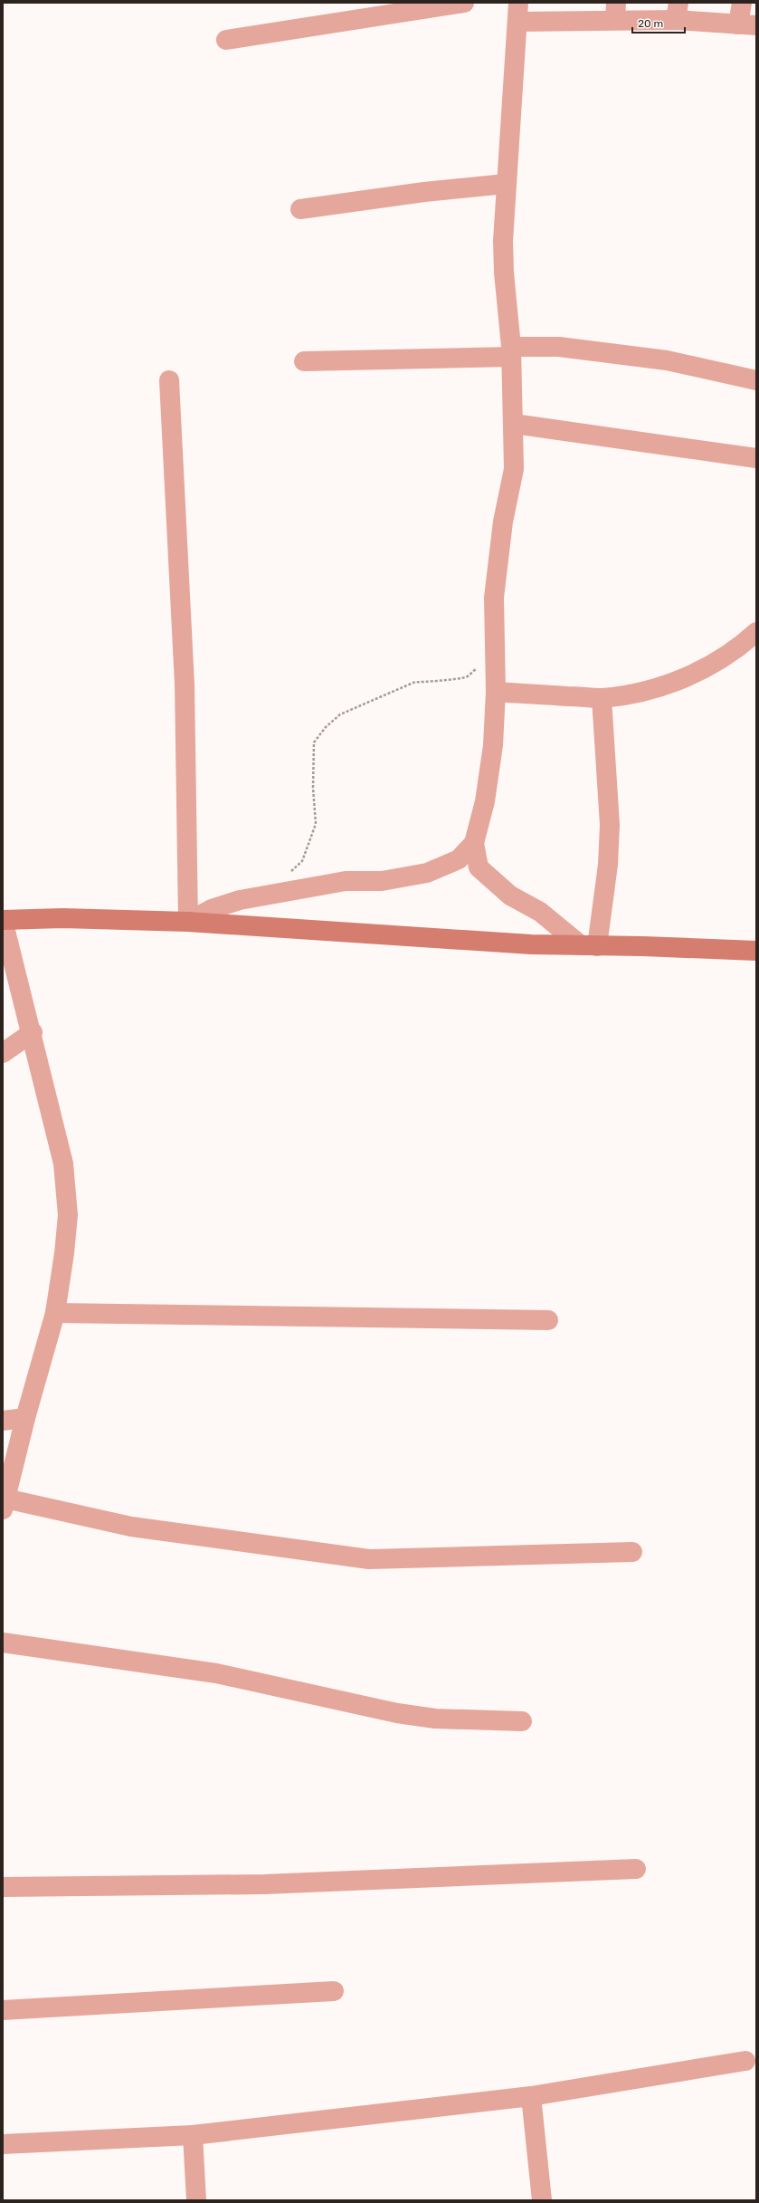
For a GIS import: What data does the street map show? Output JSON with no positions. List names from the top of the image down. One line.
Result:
{"scale_bar":"20 m"}
